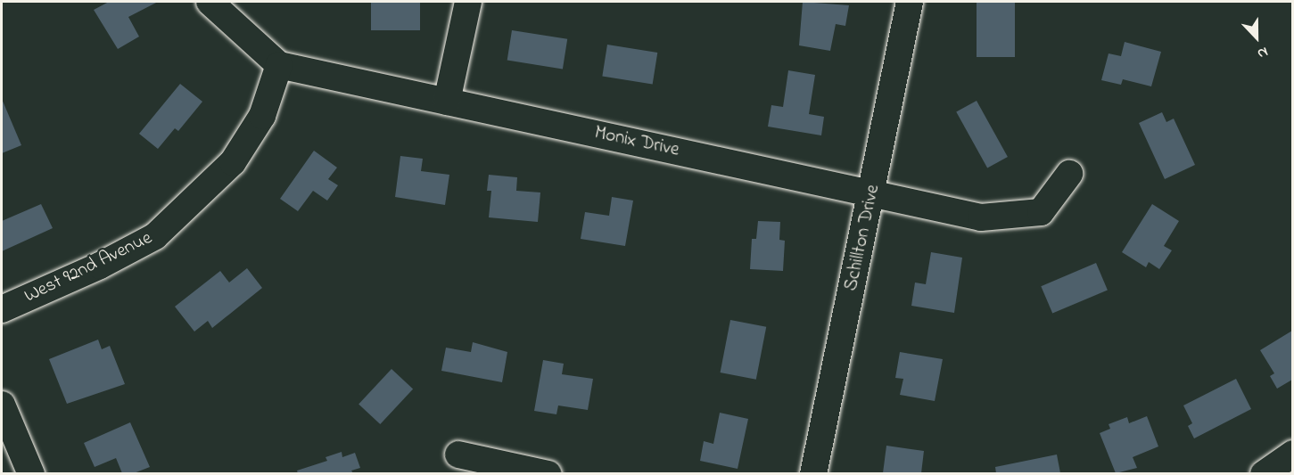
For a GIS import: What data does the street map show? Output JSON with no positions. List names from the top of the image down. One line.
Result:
{"streets":{"street":["Monix Drive","Schillton Drive","West 92nd Avenue"]},"crossings":[["Monix Drive","Schillton Drive"],["Monix Drive","West 92nd Avenue"]],"north":"bottom"}
